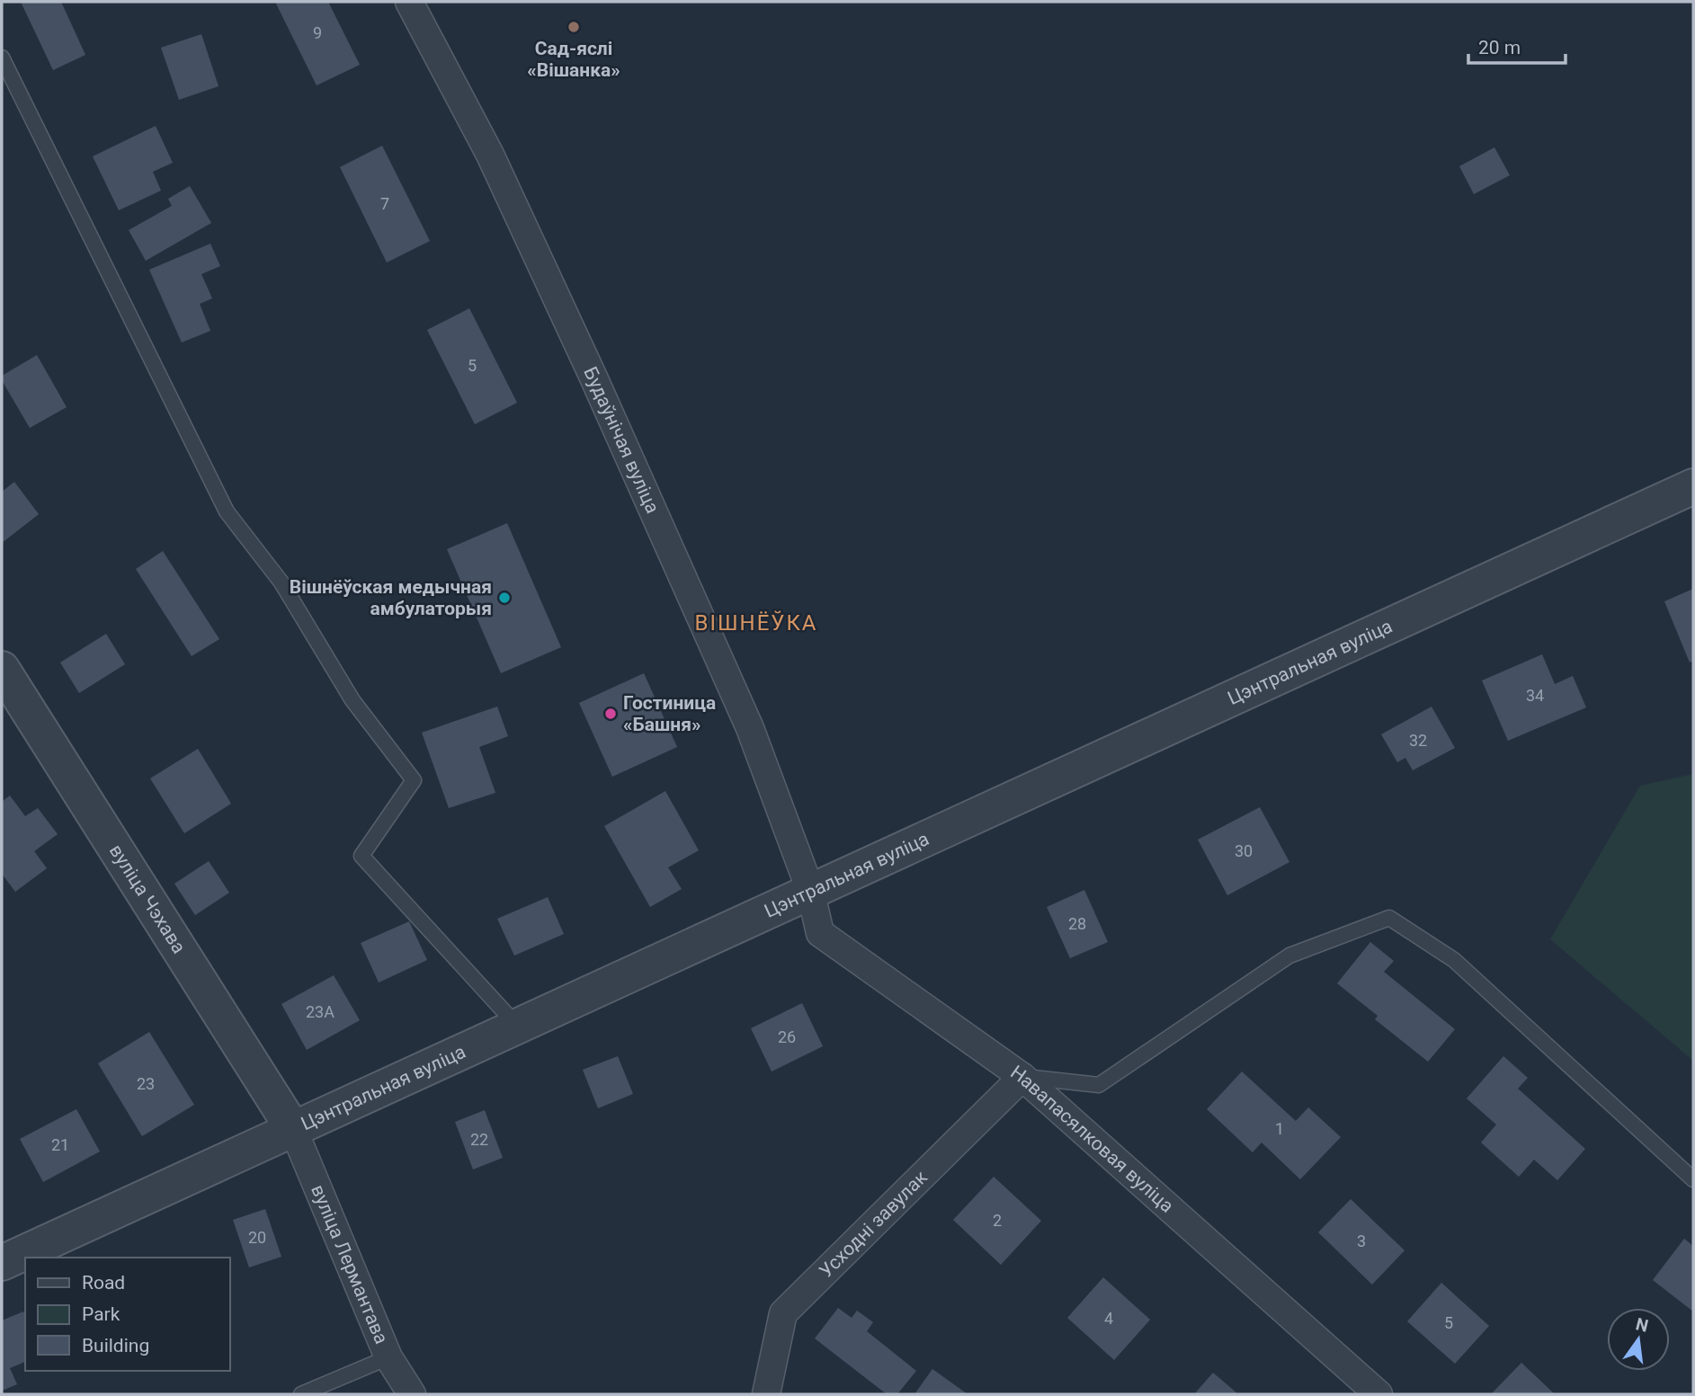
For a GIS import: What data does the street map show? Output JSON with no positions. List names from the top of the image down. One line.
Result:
{"streets":{"street":["Будаўнічая вуліца","Цэнтральная вуліца","вуліца Чэхава","Навапасялковая вуліца","Усходні завулак","вуліца Лермантава"]},"crossings":[["Будаўнічая вуліца","Цэнтральная вуліца"],["Будаўнічая вуліца","Навапасялковая вуліца"],["Цэнтральная вуліца","вуліца Чэхава"],["Цэнтральная вуліца","Навапасялковая вуліца"],["Цэнтральная вуліца","вуліца Лермантава"],["вуліца Чэхава","вуліца Лермантава"],["Навапасялковая вуліца","Усходні завулак"]],"districts":["ВІШНЁЎКА"],"places":["Сад-яслі «Вішанка»","Вішнёўская медычная амбулаторыя","Гостиница «Башня»"],"house_numbers":["9","7","5","34","32","30","28","23А","26","23","1","22","21","2","20","3","4","5"],"legend":["Road","Park","Building"],"scale_bar":"20 m","north":"top"}
